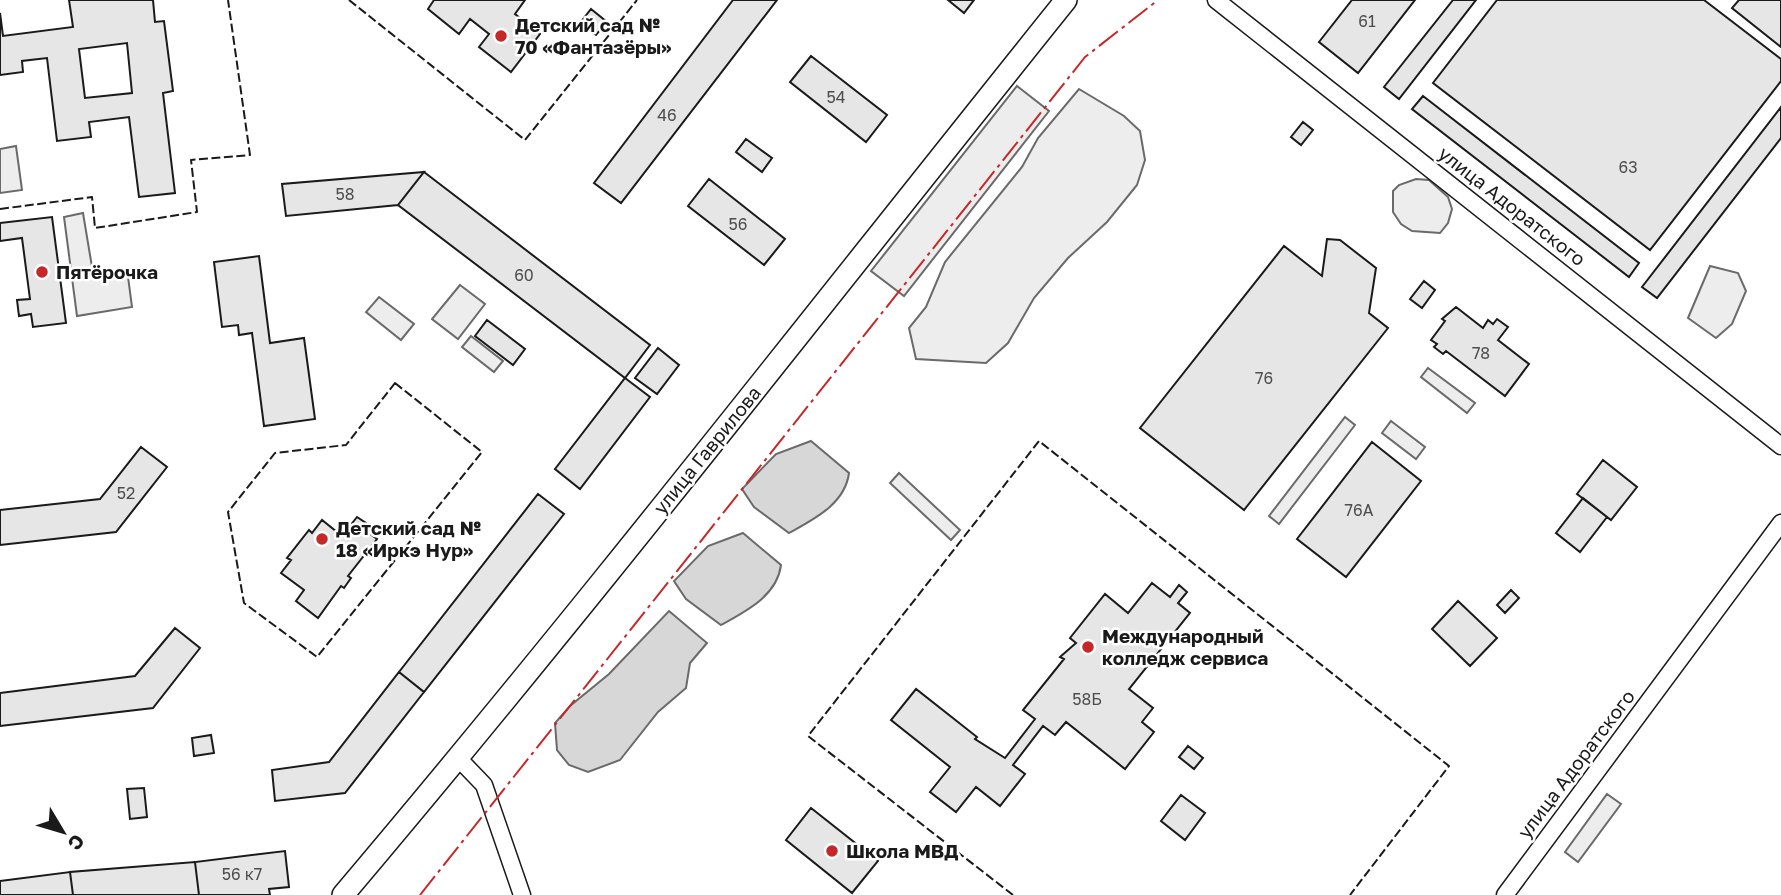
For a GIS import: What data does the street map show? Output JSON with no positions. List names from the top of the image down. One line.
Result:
{"streets":{"street":["улица Адоратского","улица Гаврилова"]},"places":["Детский сад № 70 «Фантазёры»","Пятёрочка","Детский сад № 18 «Иркэ Нур»","Международный колледж сервиса","Школа МВД"],"house_numbers":["61","54","46","63","58","56","60","78","76","52","76А","58Б","56 к7"],"north":"bottom right"}
